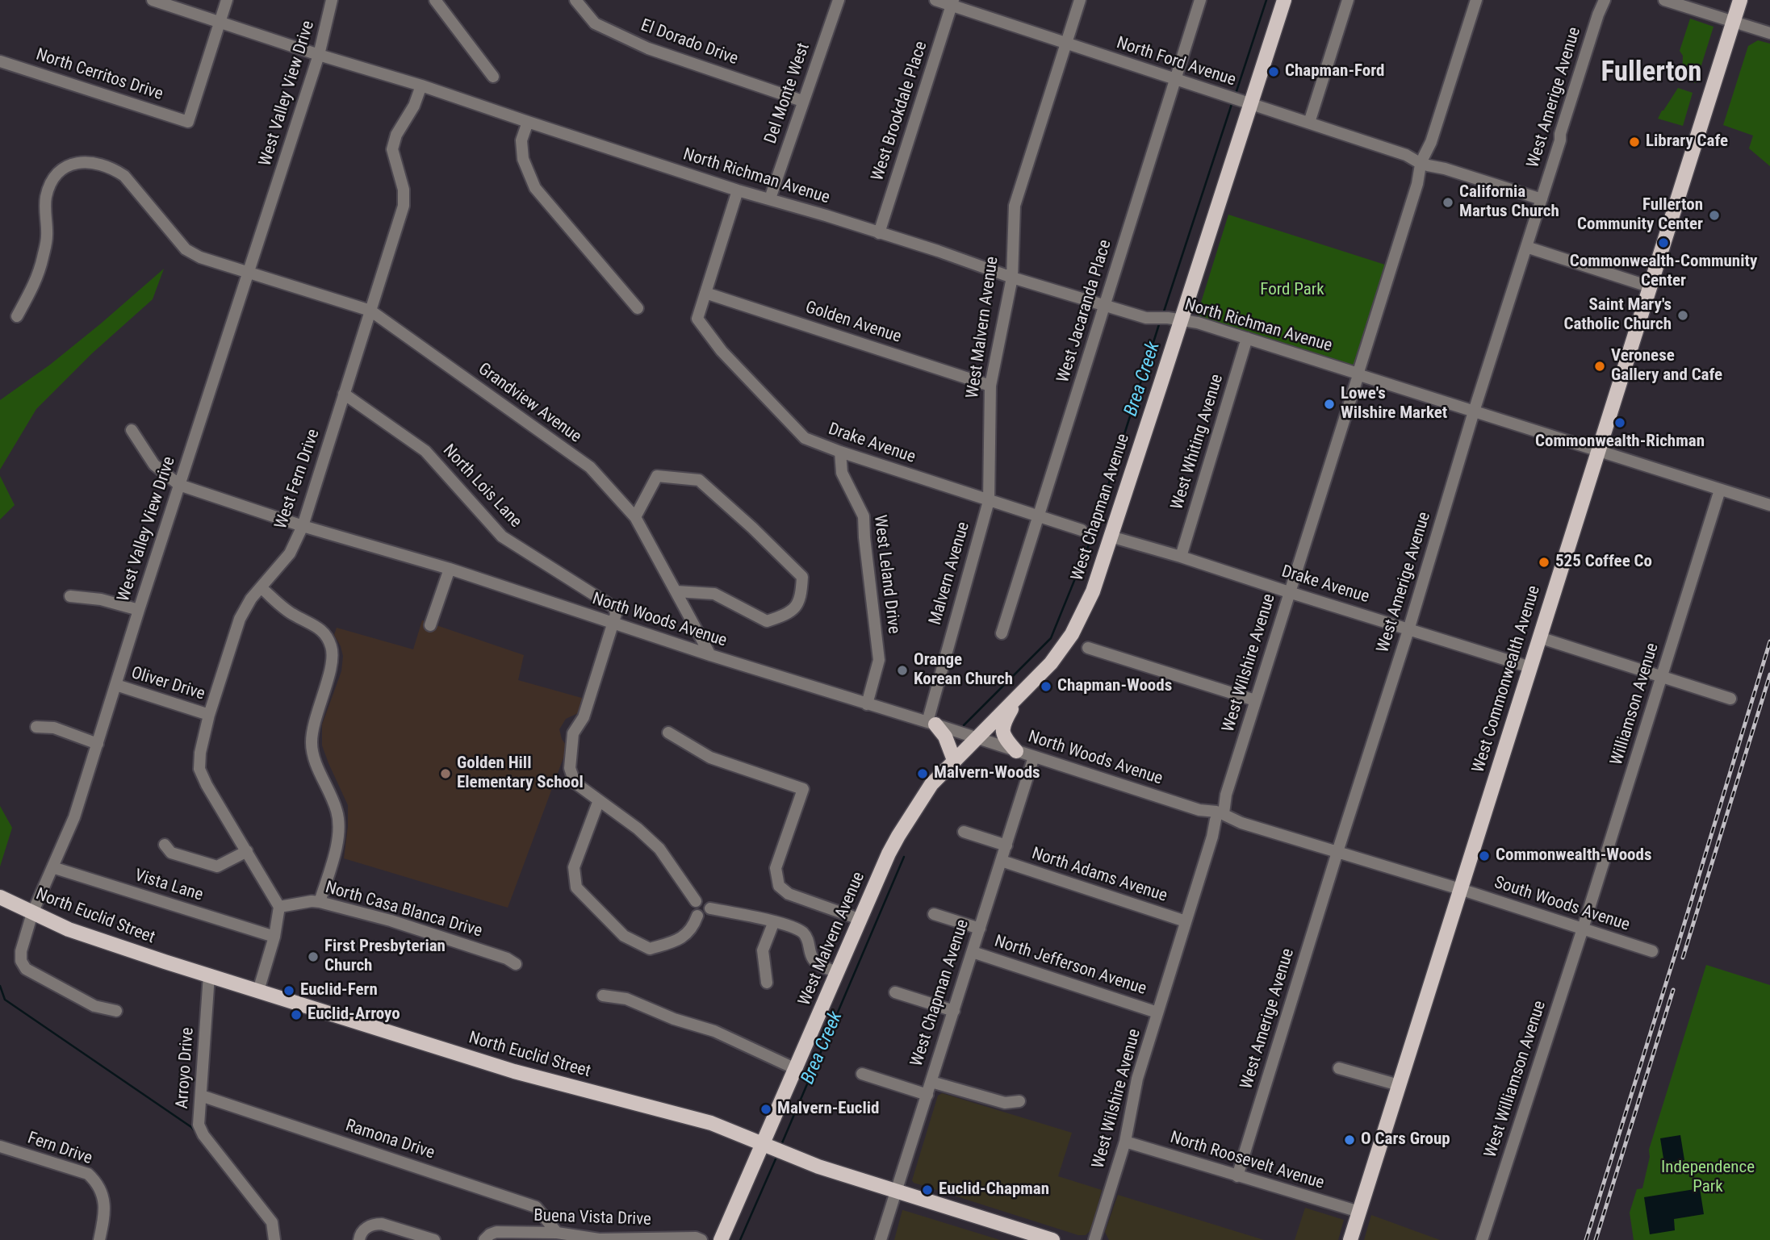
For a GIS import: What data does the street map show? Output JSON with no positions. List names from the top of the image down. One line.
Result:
{"streets":{"main road":["West Malvern Avenue","West Chapman Avenue","West Commonwealth Avenue","North Euclid Street"],"street":["El Dorado Drive","North Ford Avenue","North Cerritos Drive","West Valley View Drive","Del Monte West","West Amerige Avenue","West Brookdale Place","North Richman Avenue","West Jacaranda Place","Golden Avenue","Grandview Avenue","West Whiting Avenue","Drake Avenue","West Fern Drive","North Lois Lane","Malvern Avenue","West Leland Drive","North Woods Avenue","West Wilshire Avenue","Oliver Drive","Williamson Avenue","North Adams Avenue","Vista Lane","South Woods Avenue","North Casa Blanca Drive","North Jefferson Avenue","Arroyo Drive","West Williamson Avenue","Ramona Drive","Fern Drive","North Roosevelt Avenue","Buena Vista Drive"]},"crossings":[["El Dorado Drive","Del Monte West"],["North Ford Avenue","West Amerige Avenue"],["North Ford Avenue","West Brookdale Place"],["North Ford Avenue","West Jacaranda Place"],["North Ford Avenue","West Malvern Avenue"],["North Ford Avenue","West Chapman Avenue"],["North Ford Avenue","West Wilshire Avenue"],["North Cerritos Drive","North Richman Avenue"],["West Valley View Drive","North Richman Avenue"],["West Valley View Drive","Grandview Avenue"],["West Valley View Drive","North Woods Avenue"],["West Valley View Drive","Oliver Drive"],["West Valley View Drive","Vista Lane"],["West Valley View Drive","North Euclid Street"],["Del Monte West","North Richman Avenue"],["West Amerige Avenue","North Richman Avenue"],["West Amerige Avenue","Drake Avenue"],["West Amerige Avenue","North Woods Avenue"],["West Amerige Avenue","North Roosevelt Avenue"],["West Brookdale Place","North Richman Avenue"],["North Richman Avenue","West Jacaranda Place"],["North Richman Avenue","West Malvern Avenue"],["North Richman Avenue","West Whiting Avenue"],["North Richman Avenue","West Fern Drive"],["North Richman Avenue","West Chapman Avenue"],["North Richman Avenue","West Wilshire Avenue"],["North Richman Avenue","West Commonwealth Avenue"],["North Richman Avenue","Williamson Avenue"],["West Jacaranda Place","Drake Avenue"],["Golden Avenue","West Malvern Avenue"],["Golden Avenue","Drake Avenue"],["West Malvern Avenue","Drake Avenue"],["West Malvern Avenue","West Chapman Avenue"],["West Malvern Avenue","Malvern Avenue"],["West Malvern Avenue","North Euclid Street"],["Grandview Avenue","West Fern Drive"],["Grandview Avenue","North Woods Avenue"],["West Whiting Avenue","Drake Avenue"],["Drake Avenue","West Chapman Avenue"],["Drake Avenue","Malvern Avenue"],["Drake Avenue","West Leland Drive"],["Drake Avenue","West Wilshire Avenue"],["Drake Avenue","West Commonwealth Avenue"],["West Fern Drive","North Lois Lane"],["West Fern Drive","North Woods Avenue"],["West Fern Drive","Oliver Drive"],["West Fern Drive","North Casa Blanca Drive"],["North Lois Lane","North Woods Avenue"],["West Chapman Avenue","North Woods Avenue"],["West Chapman Avenue","North Adams Avenue"],["West Chapman Avenue","North Euclid Street"],["West Chapman Avenue","North Jefferson Avenue"],["Malvern Avenue","North Woods Avenue"],["West Leland Drive","North Woods Avenue"],["North Woods Avenue","West Wilshire Avenue"],["North Woods Avenue","West Commonwealth Avenue"],["North Woods Avenue","South Woods Avenue"],["West Wilshire Avenue","North Adams Avenue"],["West Wilshire Avenue","North Jefferson Avenue"],["West Wilshire Avenue","North Roosevelt Avenue"],["West Commonwealth Avenue","South Woods Avenue"],["West Commonwealth Avenue","North Roosevelt Avenue"],["Williamson Avenue","South Woods Avenue"],["Williamson Avenue","West Williamson Avenue"],["South Woods Avenue","West Williamson Avenue"],["North Euclid Street","Arroyo Drive"],["Arroyo Drive","Ramona Drive"],["Ramona Drive","Buena Vista Drive"]],"districts":["Fullerton"],"water":["Brea Creek"],"parks":["Ford Park","Independence Park"],"places":["Chapman-Ford","Library Cafe","California Martus Church","Fullerton Community Center","Commonwealth-Community Center","Saint Mary's Catholic Church","Veronese Gallery and Cafe","Lowe's Wilshire Market","Commonwealth-Richman","525 Coffee Co","Orange Korean Church","Chapman-Woods","Golden Hill Elementary School","Malvern-Woods","Commonwealth-Woods","First Presbyterian Church","Euclid-Fern","Euclid-Arroyo","Malvern-Euclid","O Cars Group","Euclid-Chapman"]}
